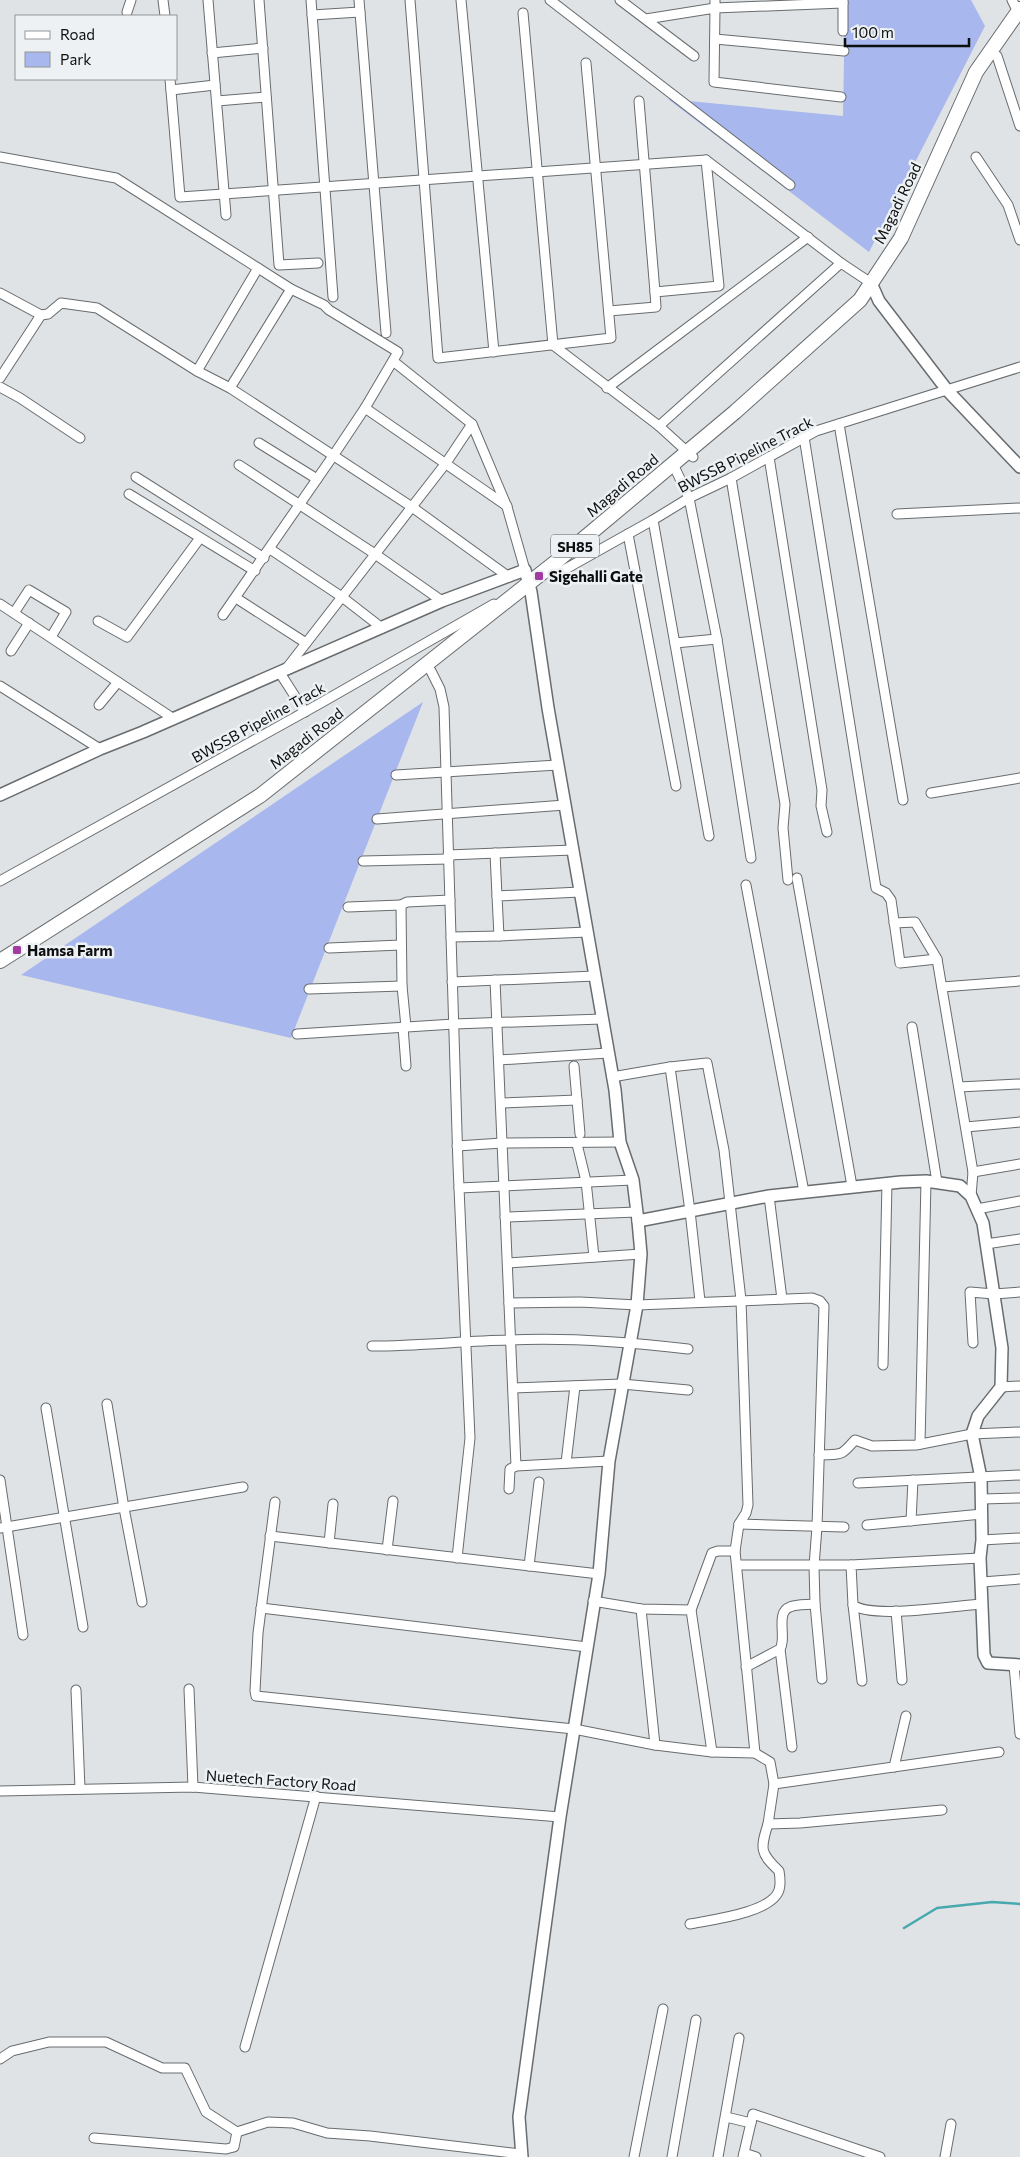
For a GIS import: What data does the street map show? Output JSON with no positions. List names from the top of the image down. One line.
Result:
{"streets":{"main road":["Magadi Road","SH85"],"street":["BWSSB Pipeline Track","Nuetech Factory Road"]},"crossings":[["Magadi Road","BWSSB Pipeline Track"]],"places":{"transit":["Sigehalli Gate","Hamsa Farm"]},"legend":["Road","Park"],"scale_bar":"100 m"}
